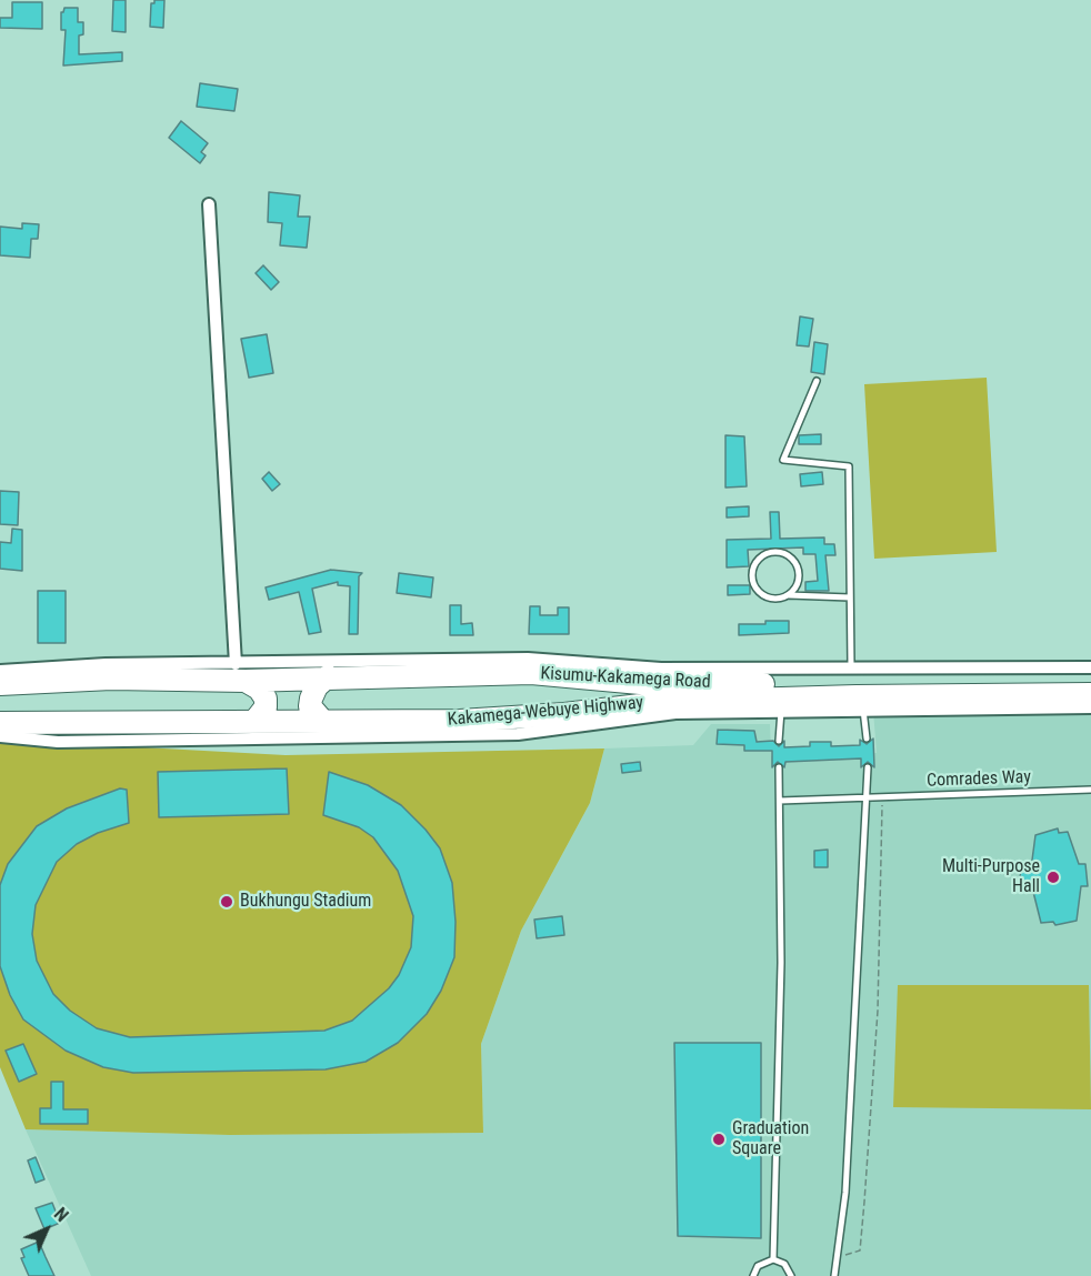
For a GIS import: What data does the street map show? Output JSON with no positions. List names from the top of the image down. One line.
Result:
{"streets":{"highway":["Kisumu-Kakamega Road","Kakamega-Webuye Highway"],"lane":["Comrades Way"]},"places":["Multi-Purpose Hall","Bukhungu Stadium","Graduation Square"],"north":"top right"}
